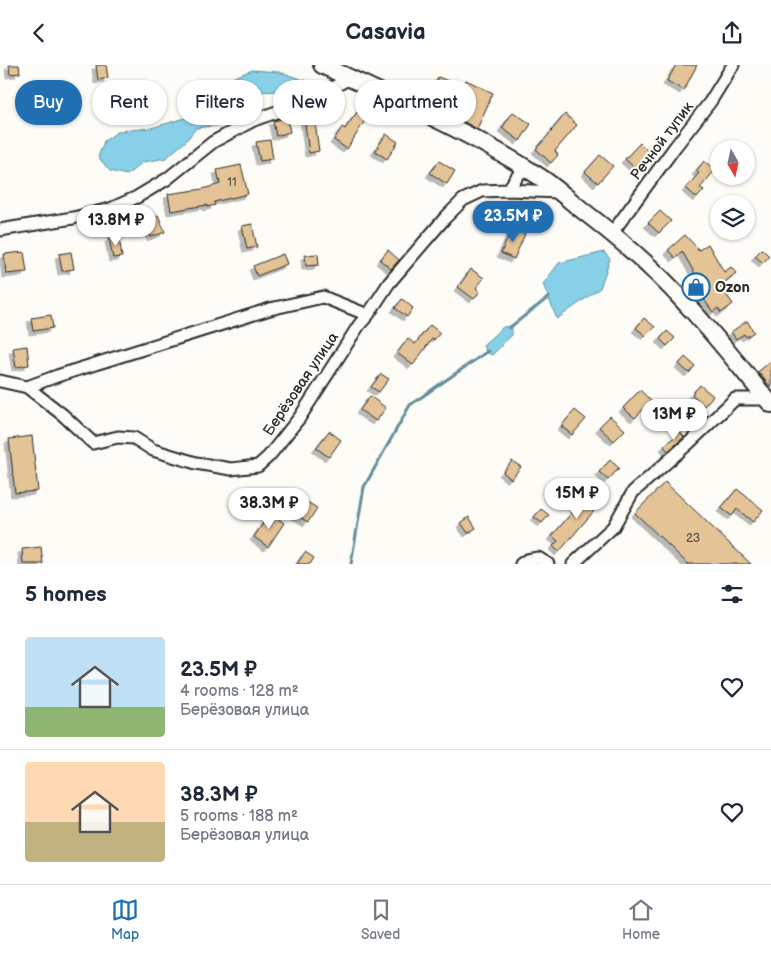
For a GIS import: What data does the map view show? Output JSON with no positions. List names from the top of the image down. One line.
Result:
{"streets":{"street":["Речной тупик","Берёзовая улица"]},"places":{"shop":["Ozon"]},"house_numbers":["11","23"],"north":"bottom","page":{"header":"Casavia","chip":["Buy","Rent","Filters","New","Apartment"],"price":["23.5M ₽","13.8M ₽","13M ₽","15M ₽","38.3M ₽"],"heading":"5 homes","list":[{"name":"23.5M ₽","note":"4 rooms · 128 m² · Берёзовая улица"},{"name":"38.3M ₽","note":"5 rooms · 188 m² · Берёзовая улица"}],"tabs":["Map","Saved","Home"]}}
